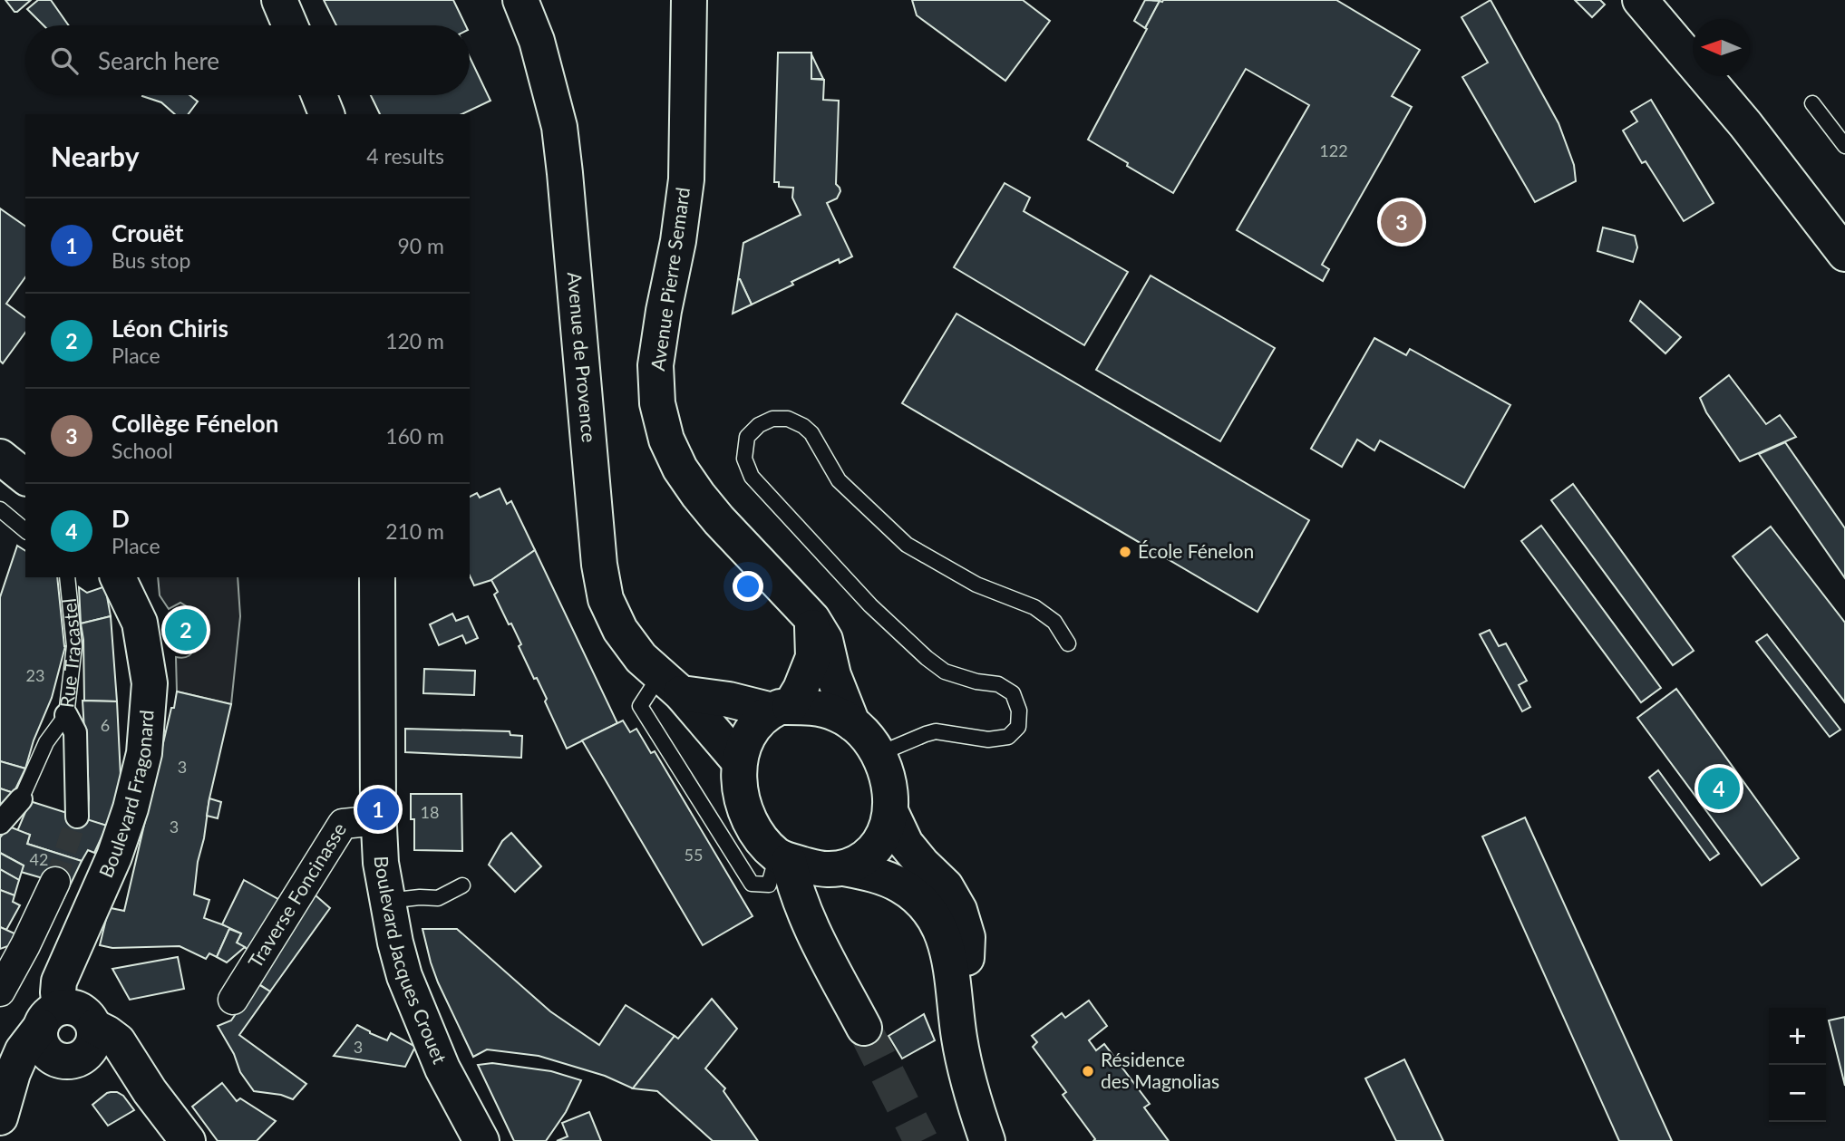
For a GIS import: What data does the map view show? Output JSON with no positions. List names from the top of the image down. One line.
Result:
{"streets":{"main road":["Avenue Pierre Semard","Avenue de Provence","Boulevard Fragonard","Boulevard Jacques Crouet"],"street":["Rue Tracastel","Traverse Foncinasse"]},"crossings":[["Avenue Pierre Semard","Avenue de Provence"],["Traverse Foncinasse","Boulevard Jacques Crouet"]],"places":["École Fénelon","Résidence des Magnolias"],"house_numbers":["122","23","6","3","18","3","55","42","3"],"north":"left","page":{"search":"Search here","heading":["Nearby","4 results"],"list":[{"mark":"1","name":"Crouët","note":"Bus stop","value":"90 m"},{"mark":"2","name":"Léon Chiris","note":"Place","value":"120 m"},{"mark":"3","name":"Collège Fénelon","note":"School","value":"160 m"},{"mark":"4","name":"D","note":"Place","value":"210 m"}],"pins":["3","2","4","1"],"map_buttons":["+","−"]}}
